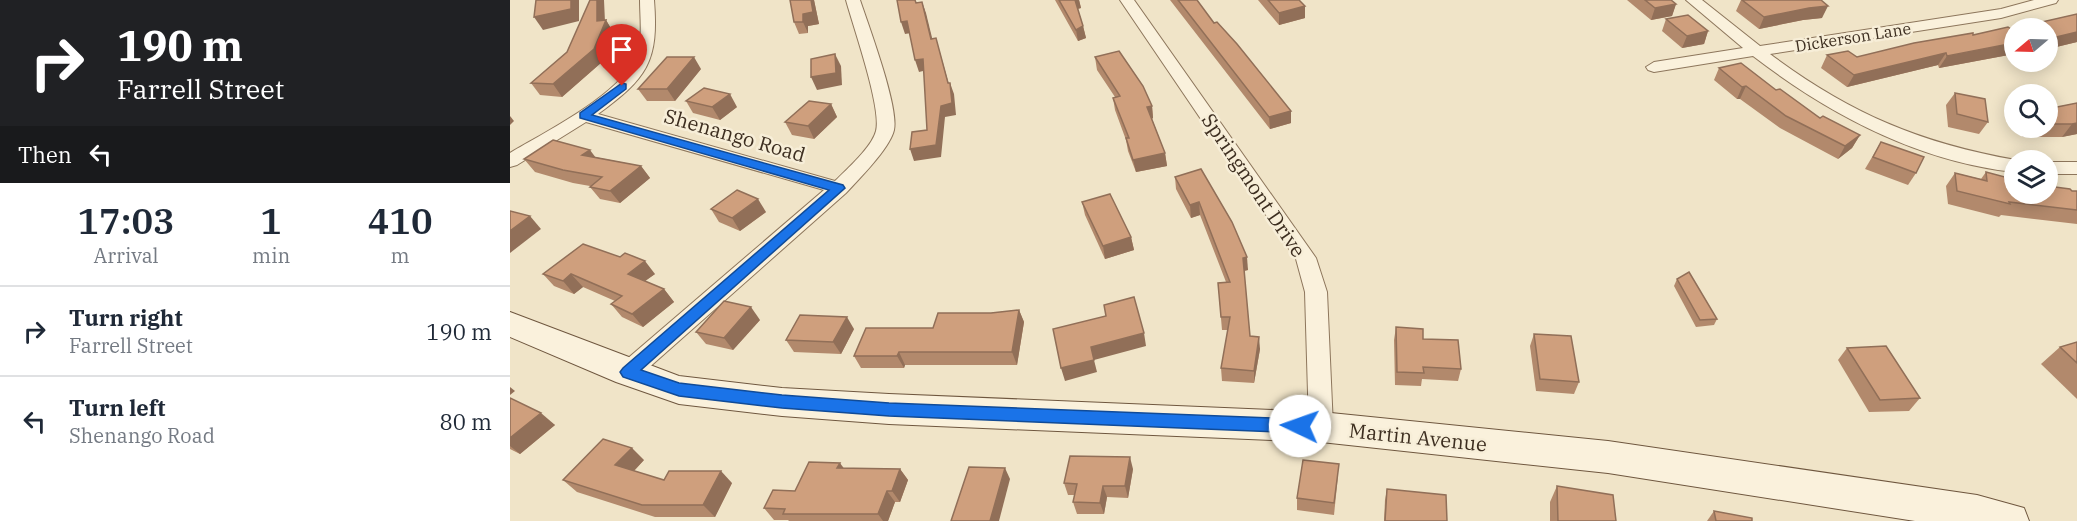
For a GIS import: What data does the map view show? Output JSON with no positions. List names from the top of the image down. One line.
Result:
{"streets":{"street":["Dickerson Lane","Shenango Road","Springmont Drive","Martin Avenue"]},"crossings":[["Springmont Drive","Martin Avenue"]],"north":"left","page":{"turn":["190 m","Farrell Street"],"then":"Then","eta":["17:03","Arrival","1","min","410","m"],"list":[{"name":"Turn right","note":"Farrell Street","value":"190 m"},{"name":"Turn left","note":"Shenango Road","value":"80 m"}]}}
